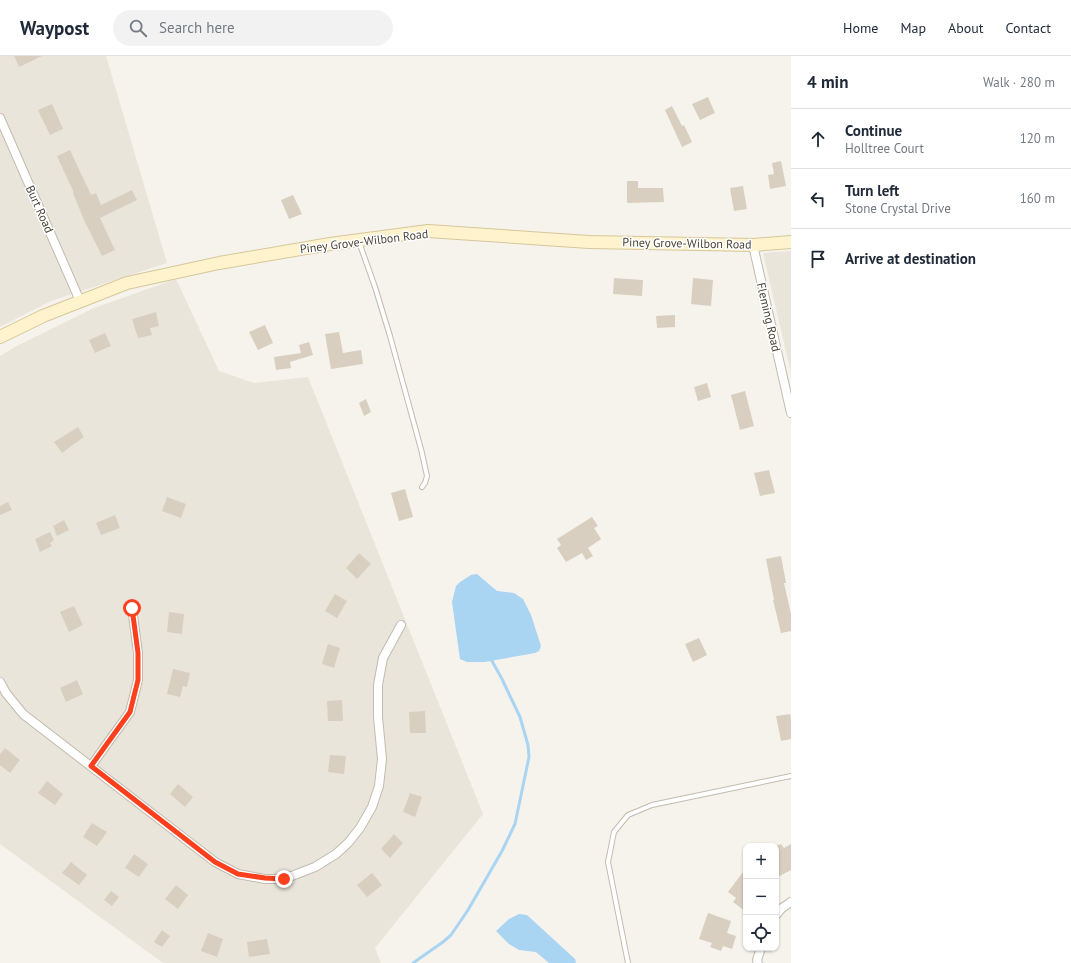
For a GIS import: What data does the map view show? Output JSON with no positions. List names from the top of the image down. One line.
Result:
{"streets":{"street":["Burt Road","Piney Grove-Wilbon Road","Fleming Road"]},"crossings":[["Burt Road","Piney Grove-Wilbon Road"],["Piney Grove-Wilbon Road","Fleming Road"]],"page":{"header":"Waypost","search":"Search here","nav":["Home","Map","About","Contact"],"heading":["4 min","Walk · 280 m"],"list":[["Continue","Holltree Court","120 m"],["Turn left","Stone Crystal Drive","160 m"],"Arrive at destination"],"map_buttons":["+","−"]}}
